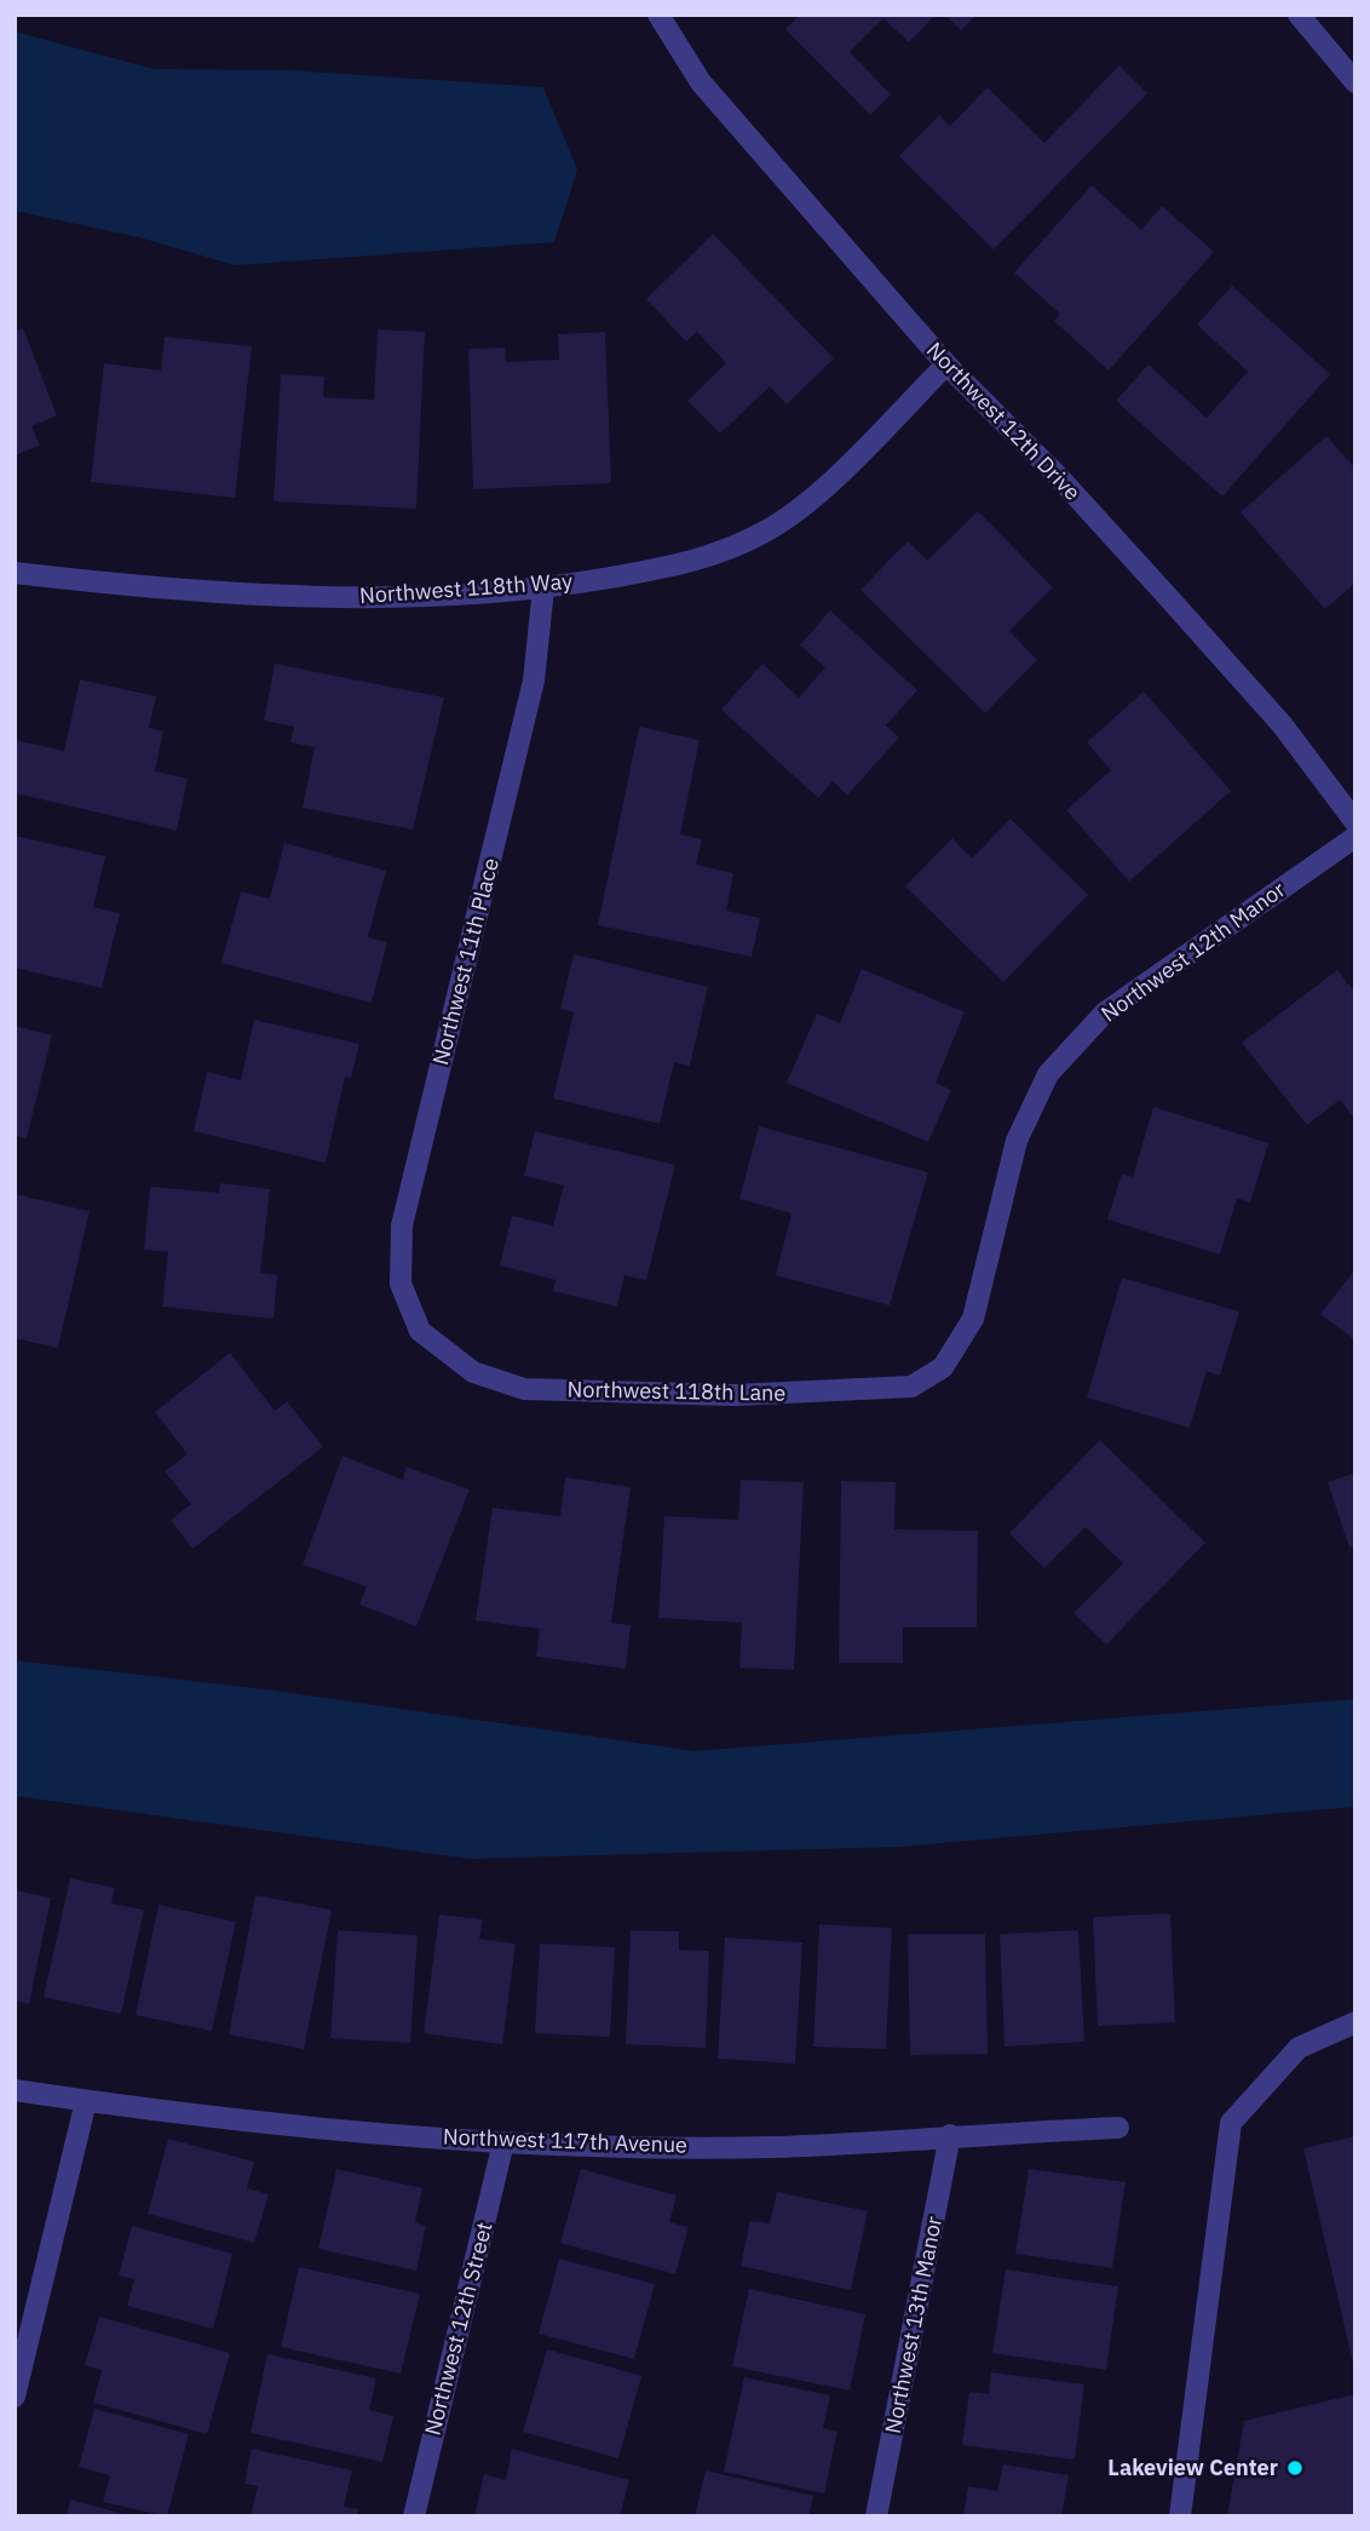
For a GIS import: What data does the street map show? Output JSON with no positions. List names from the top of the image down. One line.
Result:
{"streets":{"street":["Northwest 12th Drive","Northwest 118th Way","Northwest 12th Manor","Northwest 11th Place","Northwest 118th Lane","Northwest 117th Avenue","Northwest 13th Manor","Northwest 12th Street"]},"crossings":[["Northwest 12th Drive","Northwest 118th Way"],["Northwest 118th Way","Northwest 11th Place"],["Northwest 12th Manor","Northwest 118th Lane"],["Northwest 11th Place","Northwest 118th Lane"],["Northwest 117th Avenue","Northwest 13th Manor"],["Northwest 117th Avenue","Northwest 12th Street"]],"places":["Lakeview Center"]}
